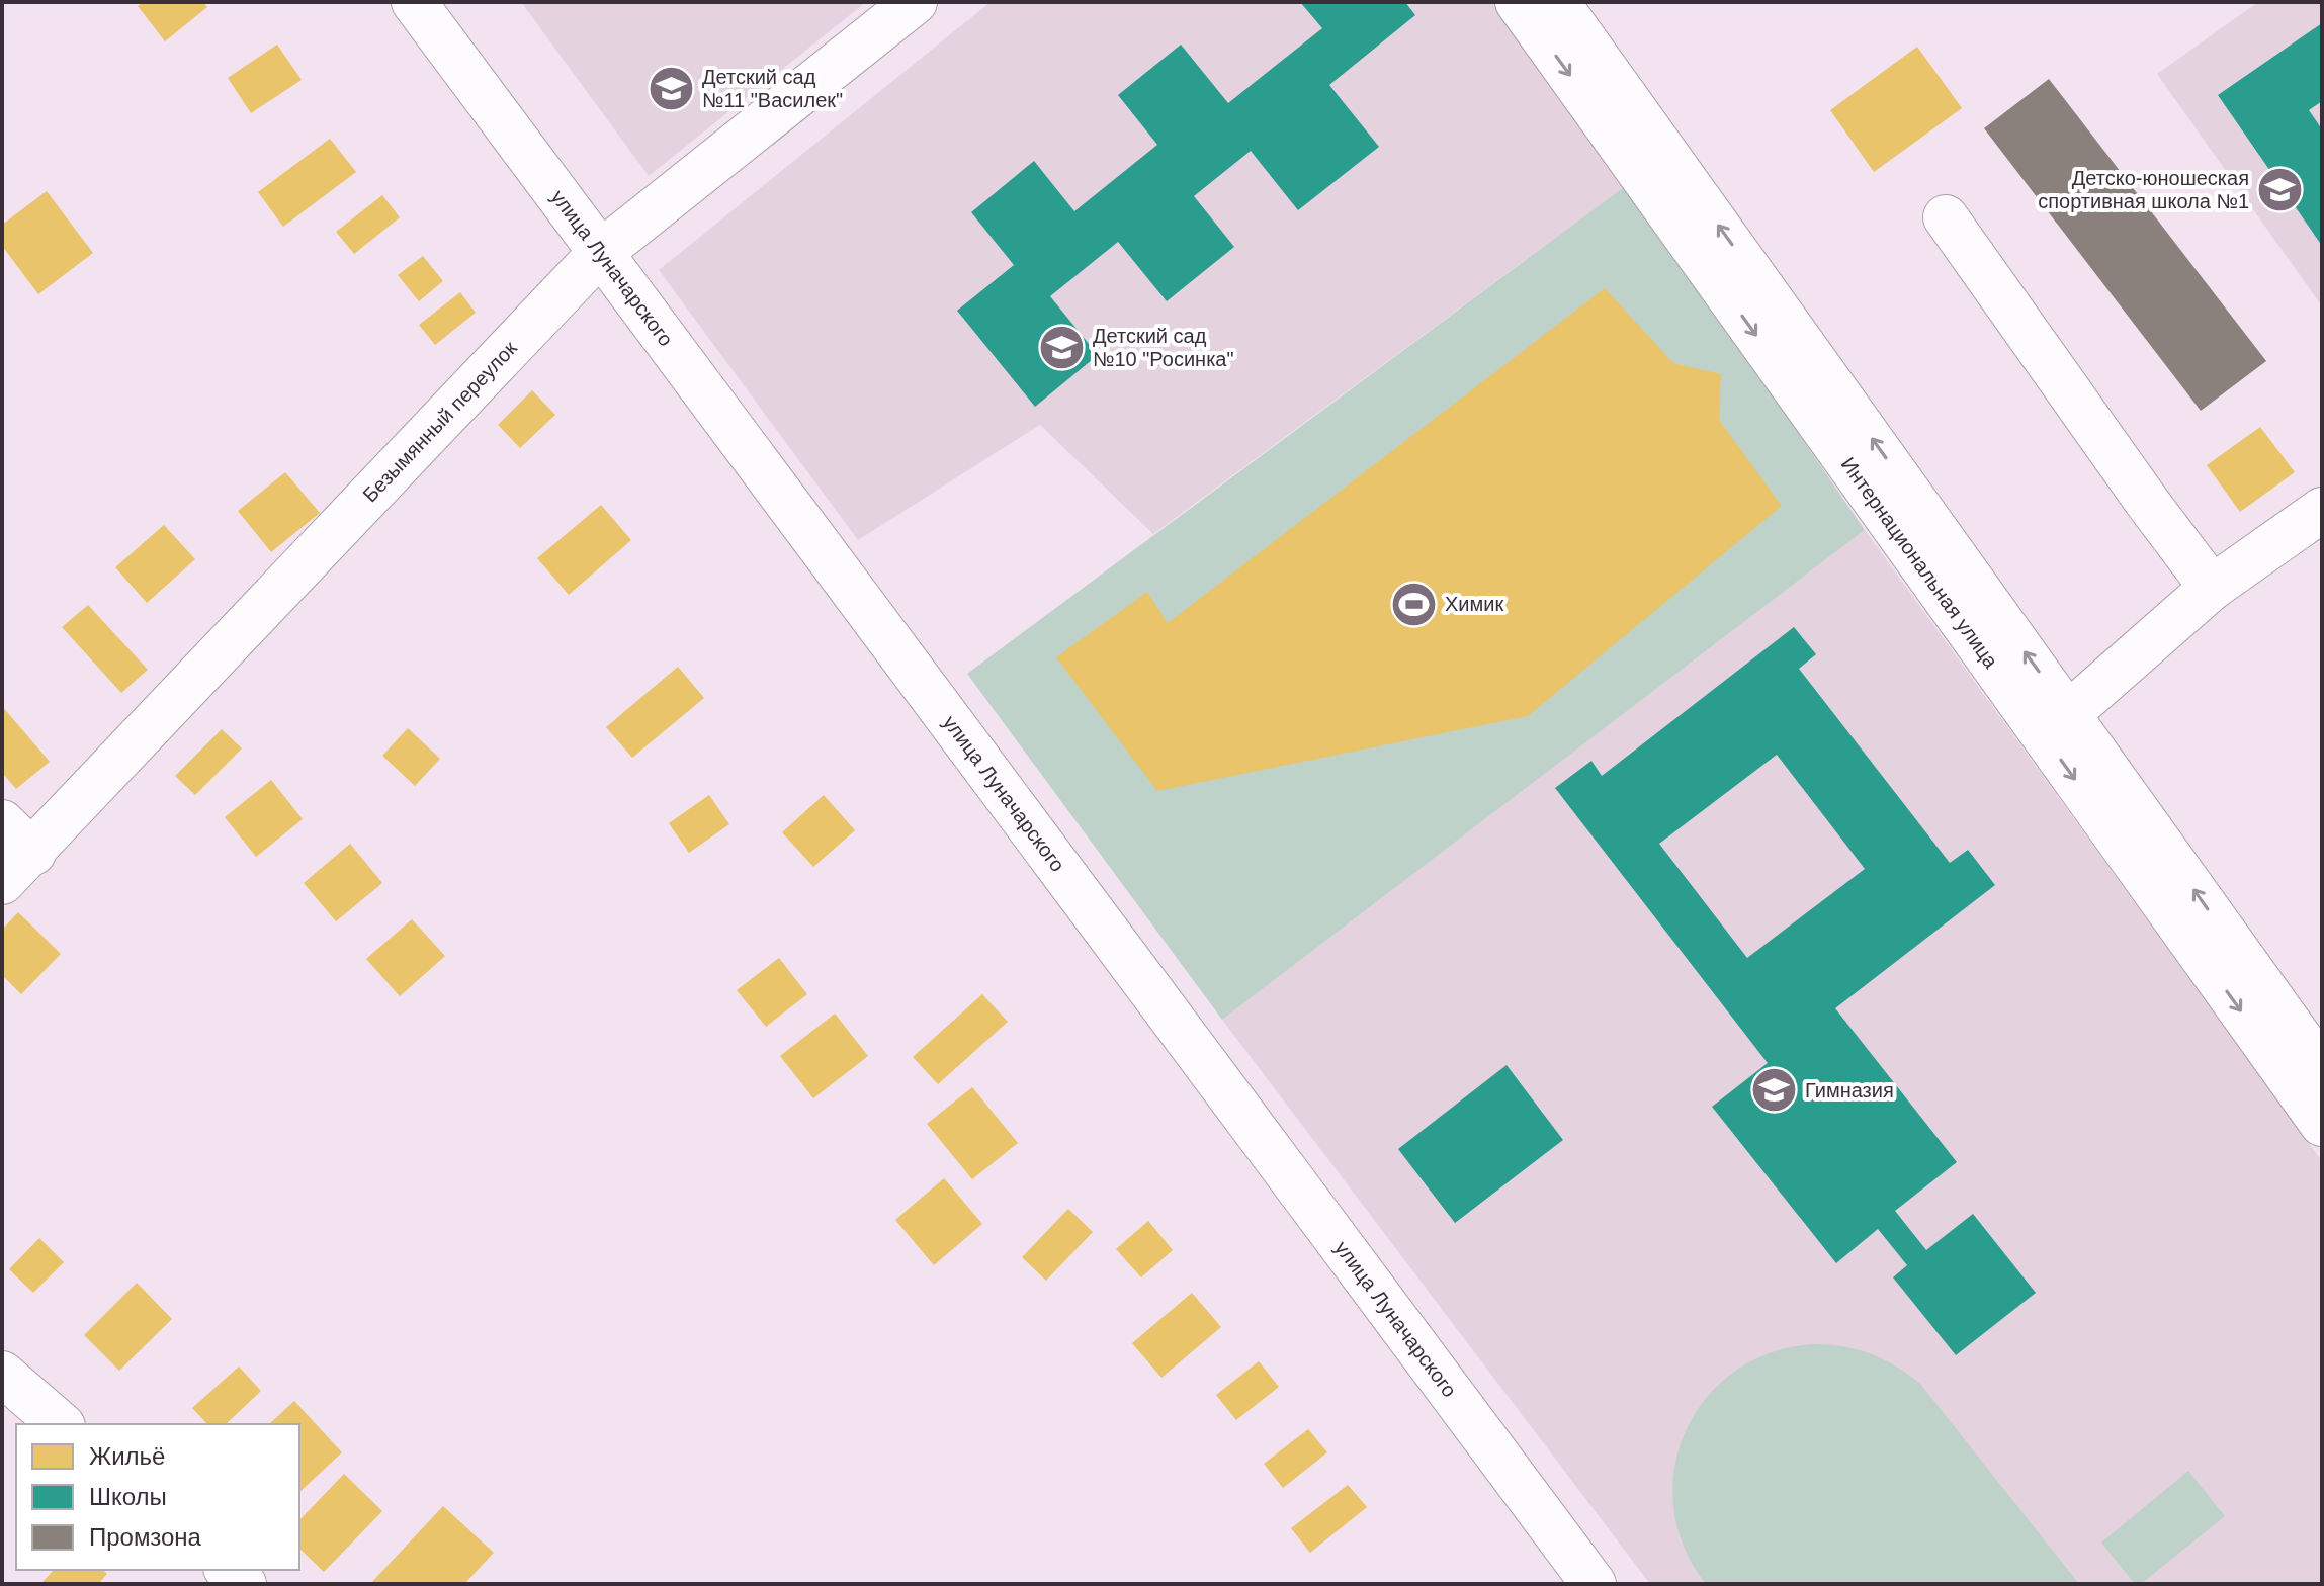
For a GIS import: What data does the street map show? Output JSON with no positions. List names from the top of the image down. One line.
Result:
{"streets":{"street":["улица Луначарского","Безымянный переулок","Интернациональная улица"]},"crossings":[["улица Луначарского","Безымянный переулок"]],"places":{"school or university":["Детский сад №11 \"Василек\"","Детско-юношеская спортивная школа №1","Детский сад №10 \"Росинка\"","Гимназия"],"sports":["Химик"]},"legend":["Жильё","Школы","Промзона"]}
